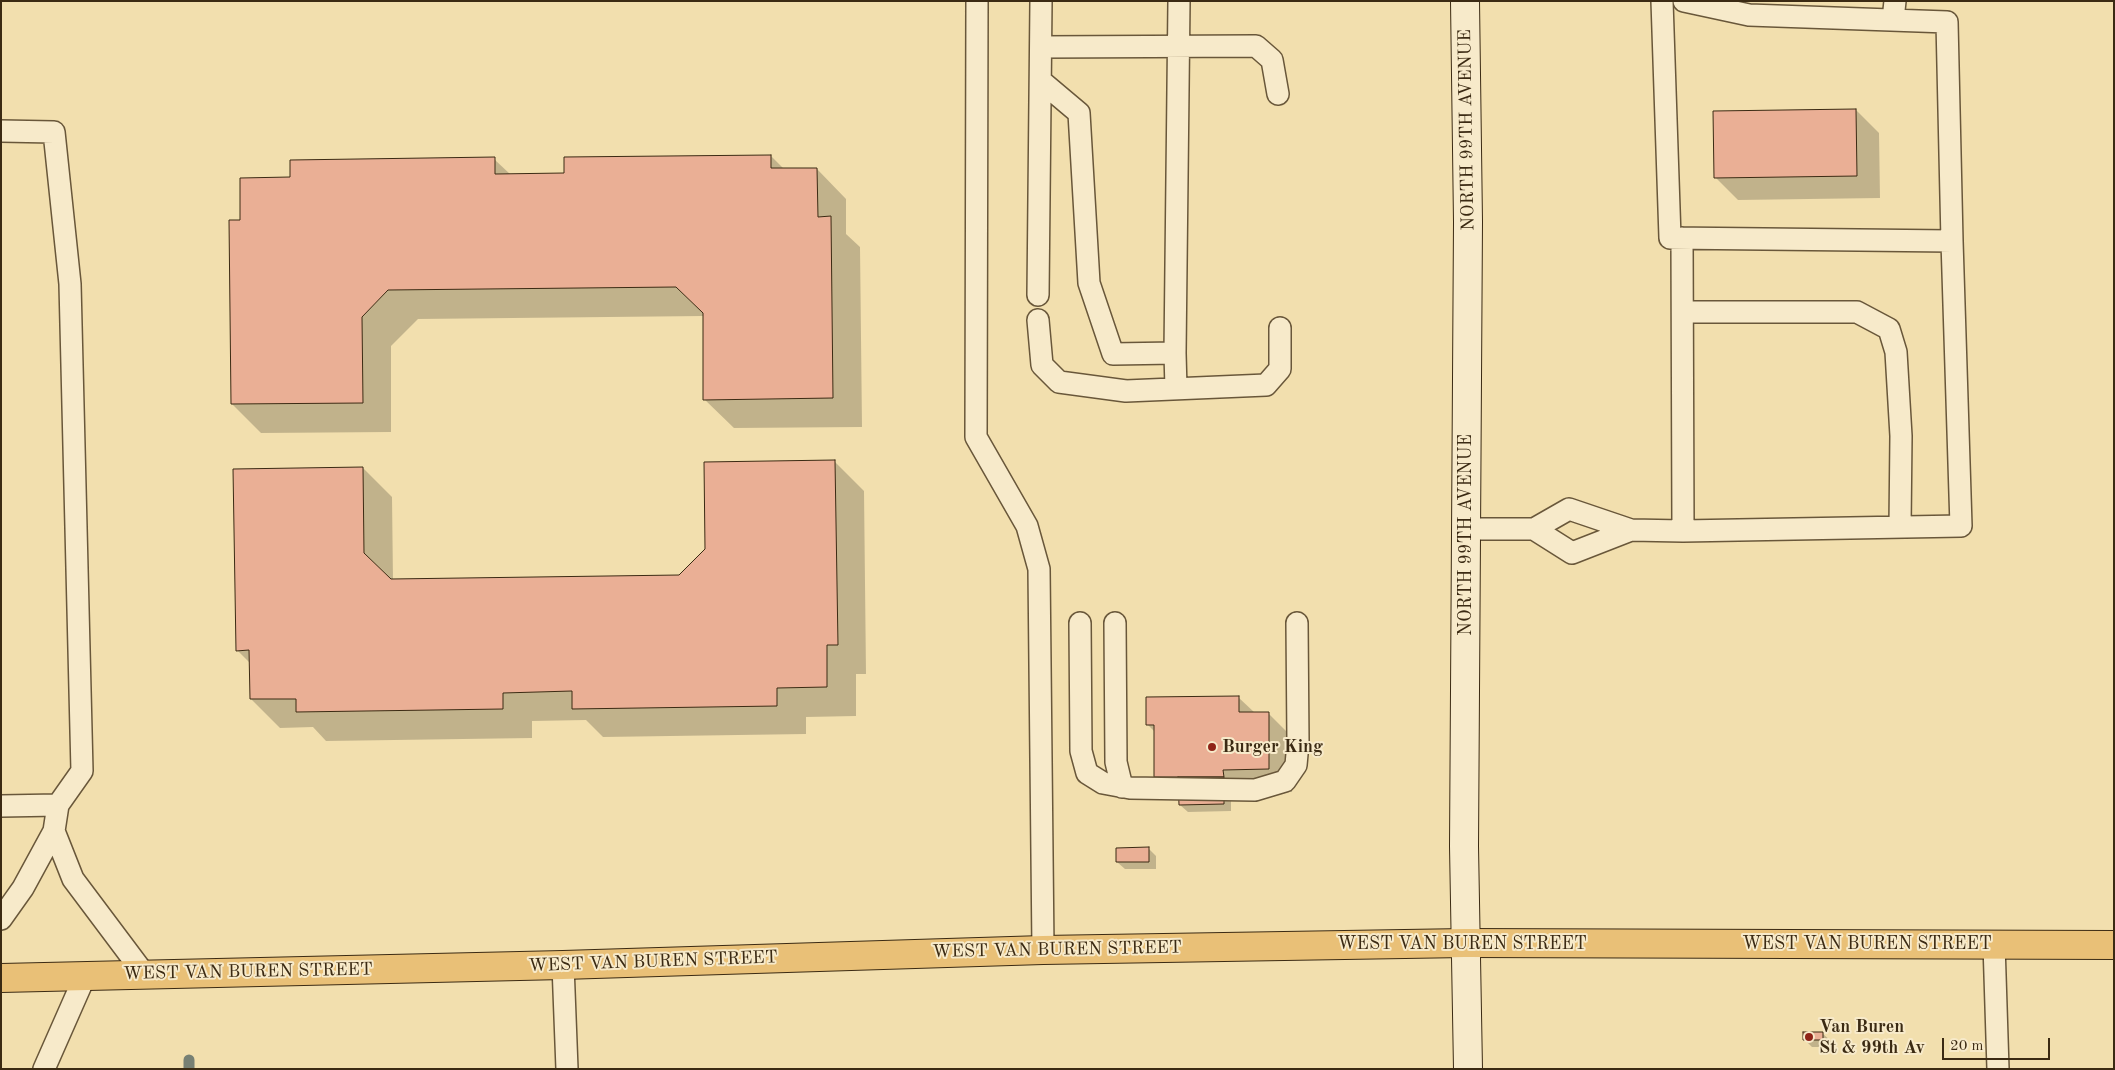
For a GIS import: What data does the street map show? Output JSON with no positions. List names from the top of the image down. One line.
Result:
{"streets":{"main road":["NORTH 99TH AVENUE","WEST VAN BUREN STREET"]},"crossings":[["NORTH 99TH AVENUE","WEST VAN BUREN STREET"]],"places":["Burger King","Van Buren St & 99th Av"],"scale_bar":"20 m"}
